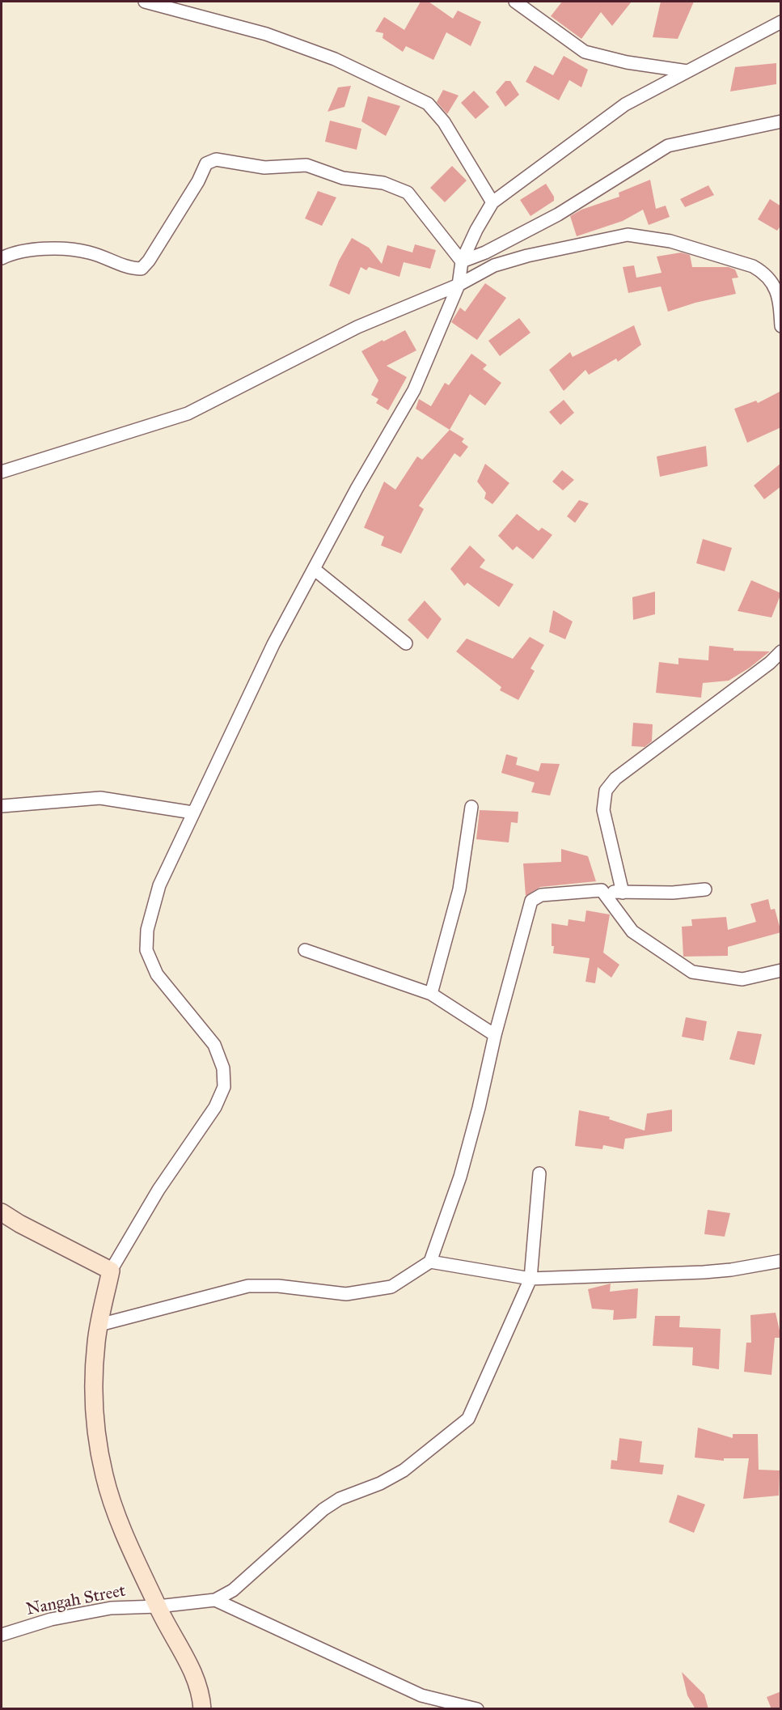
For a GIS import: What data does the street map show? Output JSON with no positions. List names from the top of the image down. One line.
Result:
{"streets":{"street":["Nangah Street"]}}
